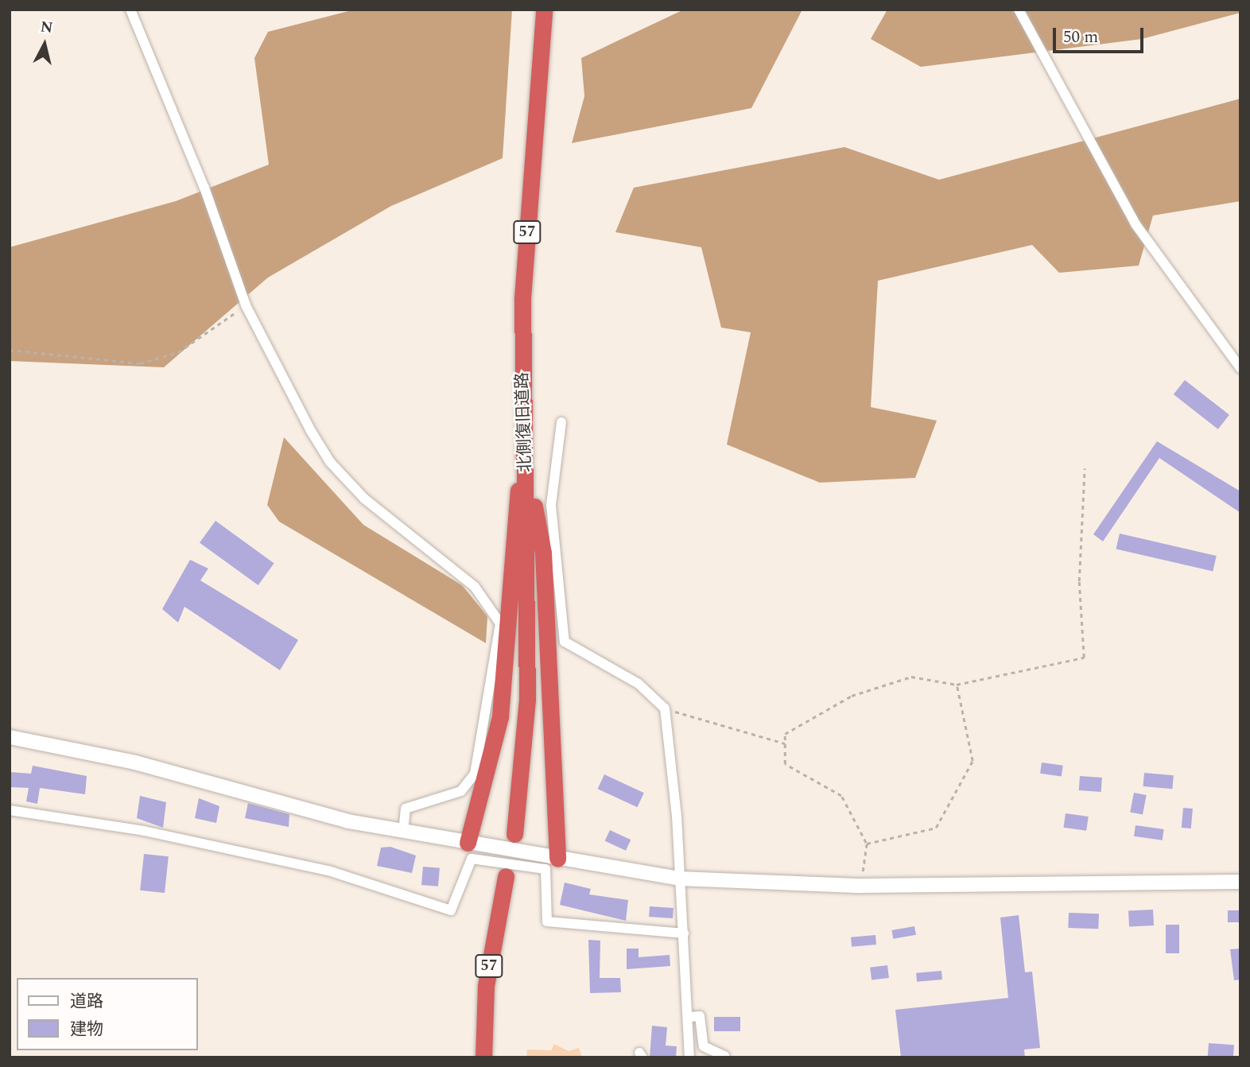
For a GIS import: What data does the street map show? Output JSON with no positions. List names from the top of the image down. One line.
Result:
{"streets":{"highway":["57","北側復旧道路"]},"legend":["道路","建物"],"scale_bar":"50 m","north":"top"}
